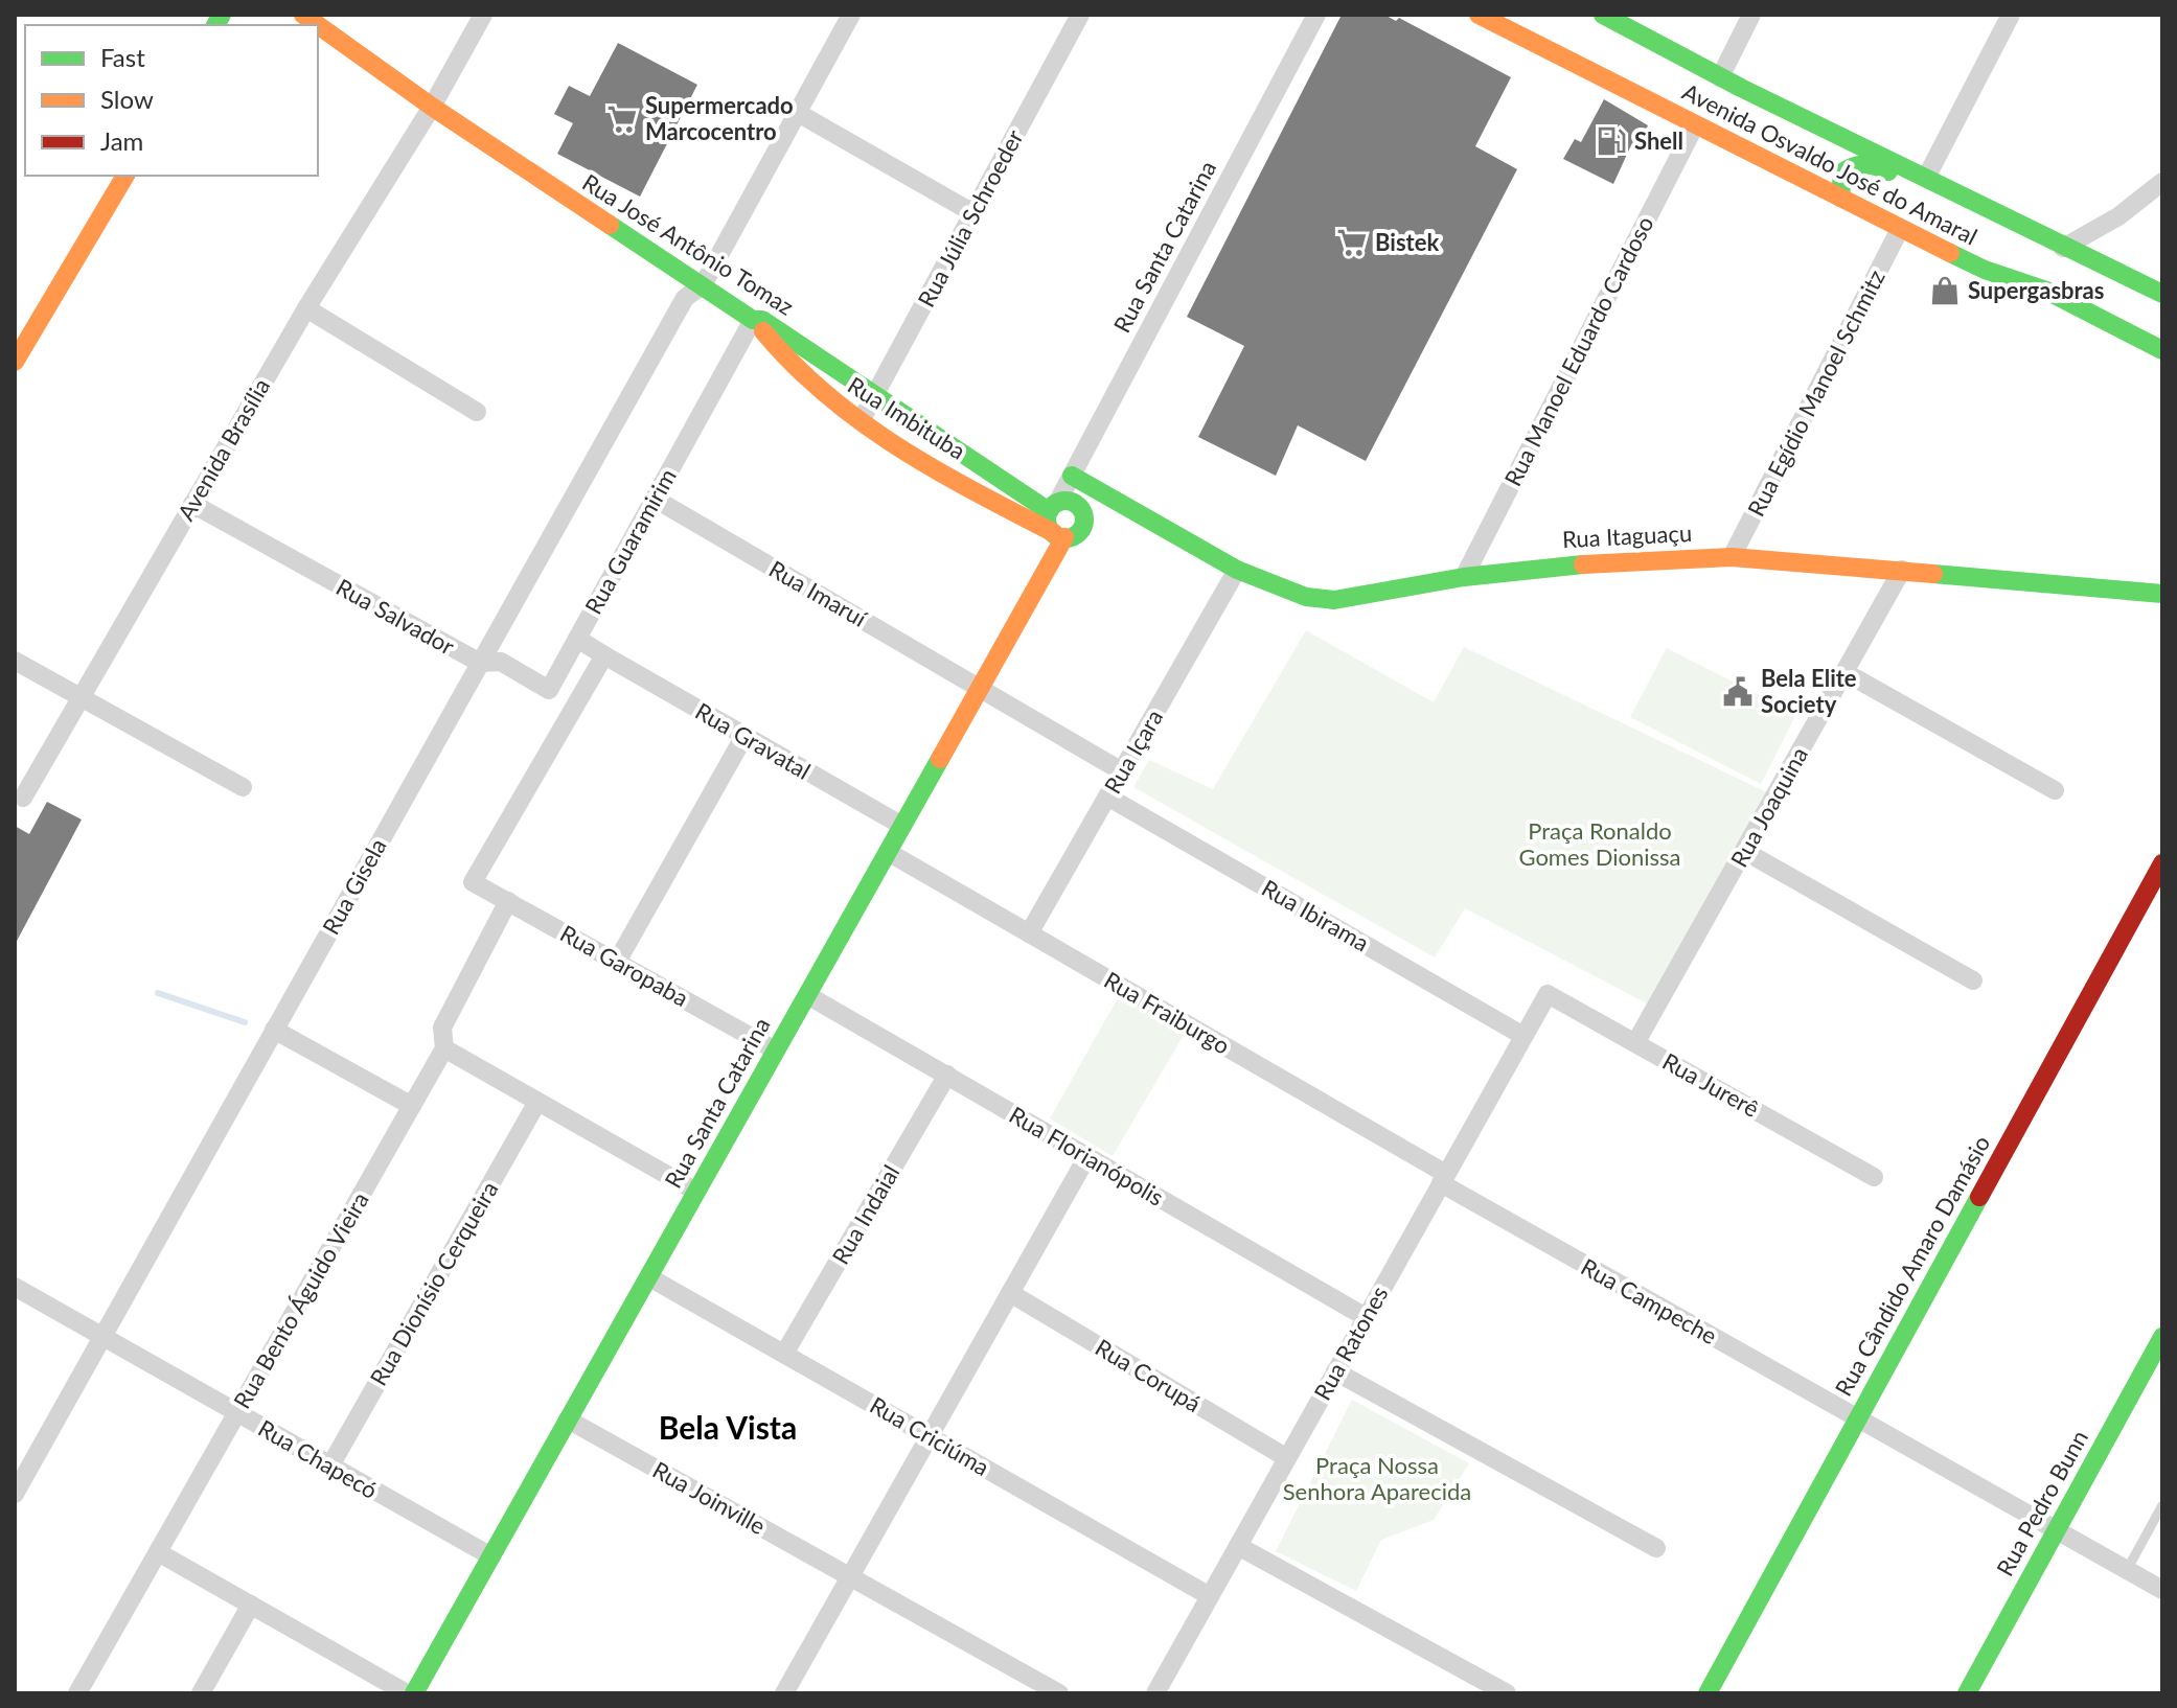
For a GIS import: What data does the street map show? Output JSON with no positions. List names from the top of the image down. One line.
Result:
{"streets":{"main road":["Avenida Osvaldo José do Amaral","Rua José Antônio Tomaz","Rua Santa Catarina","Rua Imbituba","Rua Itaguaçu","Rua Cândido Amaro Damásio","Rua Pedro Bunn"],"street":["Rua Júlia Schroeder","Rua Manoel Eduardo Cardoso","Rua Egídio Manoel Schmitz","Avenida Brasília","Rua Guaramirim","Rua Imaruí","Rua Salvador","Rua Gravatal","Rua Içara","Rua Joaquina","Rua Gisela","Rua Ibirama","Rua Garopaba","Rua Fraiburgo","Rua Jurerê","Rua Florianópolis","Rua Indaial","Rua Dionísio Cerqueira","Rua Bento Águido Vieira","Rua Campeche","Rua Ratones","Rua Corupá","Rua Criciúma","Rua Chapecó","Rua Joinville"]},"crossings":[["Avenida Osvaldo José do Amaral","Rua Manoel Eduardo Cardoso"],["Avenida Osvaldo José do Amaral","Rua Egídio Manoel Schmitz"],["Rua Júlia Schroeder","Rua José Antônio Tomaz"],["Rua Júlia Schroeder","Rua Imbituba"],["Rua José Antônio Tomaz","Rua Santa Catarina"],["Rua José Antônio Tomaz","Rua Imbituba"],["Rua José Antônio Tomaz","Avenida Brasília"],["Rua José Antônio Tomaz","Rua Guaramirim"],["Rua José Antônio Tomaz","Rua Gisela"],["Rua Santa Catarina","Rua Imbituba"],["Rua Santa Catarina","Rua Itaguaçu"],["Rua Santa Catarina","Rua Imaruí"],["Rua Santa Catarina","Rua Gravatal"],["Rua Santa Catarina","Rua Garopaba"],["Rua Santa Catarina","Rua Fraiburgo"],["Rua Santa Catarina","Rua Florianópolis"],["Rua Santa Catarina","Rua Criciúma"],["Rua Santa Catarina","Rua Chapecó"],["Rua Santa Catarina","Rua Joinville"],["Rua Manoel Eduardo Cardoso","Rua Itaguaçu"],["Rua Egídio Manoel Schmitz","Rua Itaguaçu"],["Rua Imbituba","Rua Guaramirim"],["Avenida Brasília","Rua Salvador"],["Rua Itaguaçu","Rua Içara"],["Rua Itaguaçu","Rua Joaquina"],["Rua Guaramirim","Rua Imaruí"],["Rua Guaramirim","Rua Salvador"],["Rua Guaramirim","Rua Gravatal"],["Rua Guaramirim","Rua Garopaba"],["Rua Imaruí","Rua Içara"],["Rua Salvador","Rua Gisela"],["Rua Gravatal","Rua Garopaba"],["Rua Içara","Rua Ibirama"],["Rua Içara","Rua Fraiburgo"],["Rua Joaquina","Rua Jurerê"],["Rua Gisela","Rua Chapecó"],["Rua Ibirama","Rua Ratones"],["Rua Garopaba","Rua Bento Águido Vieira"],["Rua Fraiburgo","Rua Campeche"],["Rua Fraiburgo","Rua Ratones"],["Rua Jurerê","Rua Ratones"],["Rua Florianópolis","Rua Indaial"],["Rua Florianópolis","Rua Ratones"],["Rua Indaial","Rua Criciúma"],["Rua Cândido Amaro Damásio","Rua Campeche"],["Rua Dionísio Cerqueira","Rua Chapecó"],["Rua Bento Águido Vieira","Rua Chapecó"],["Rua Campeche","Rua Ratones"],["Rua Campeche","Rua Pedro Bunn"],["Rua Ratones","Rua Corupá"],["Rua Ratones","Rua Criciúma"]],"districts":["Bela Vista"],"parks":["Praça Ronaldo Gomes Dionissa","Praça Nossa Senhora Aparecida"],"places":{"supermarket":["Supermercado Marcocentro","Bistek"],"fuel station":["Shell"],"shop":["Supergasbras"],"public building":["Bela Elite Society"]},"legend":["Fast","Slow","Jam"]}
